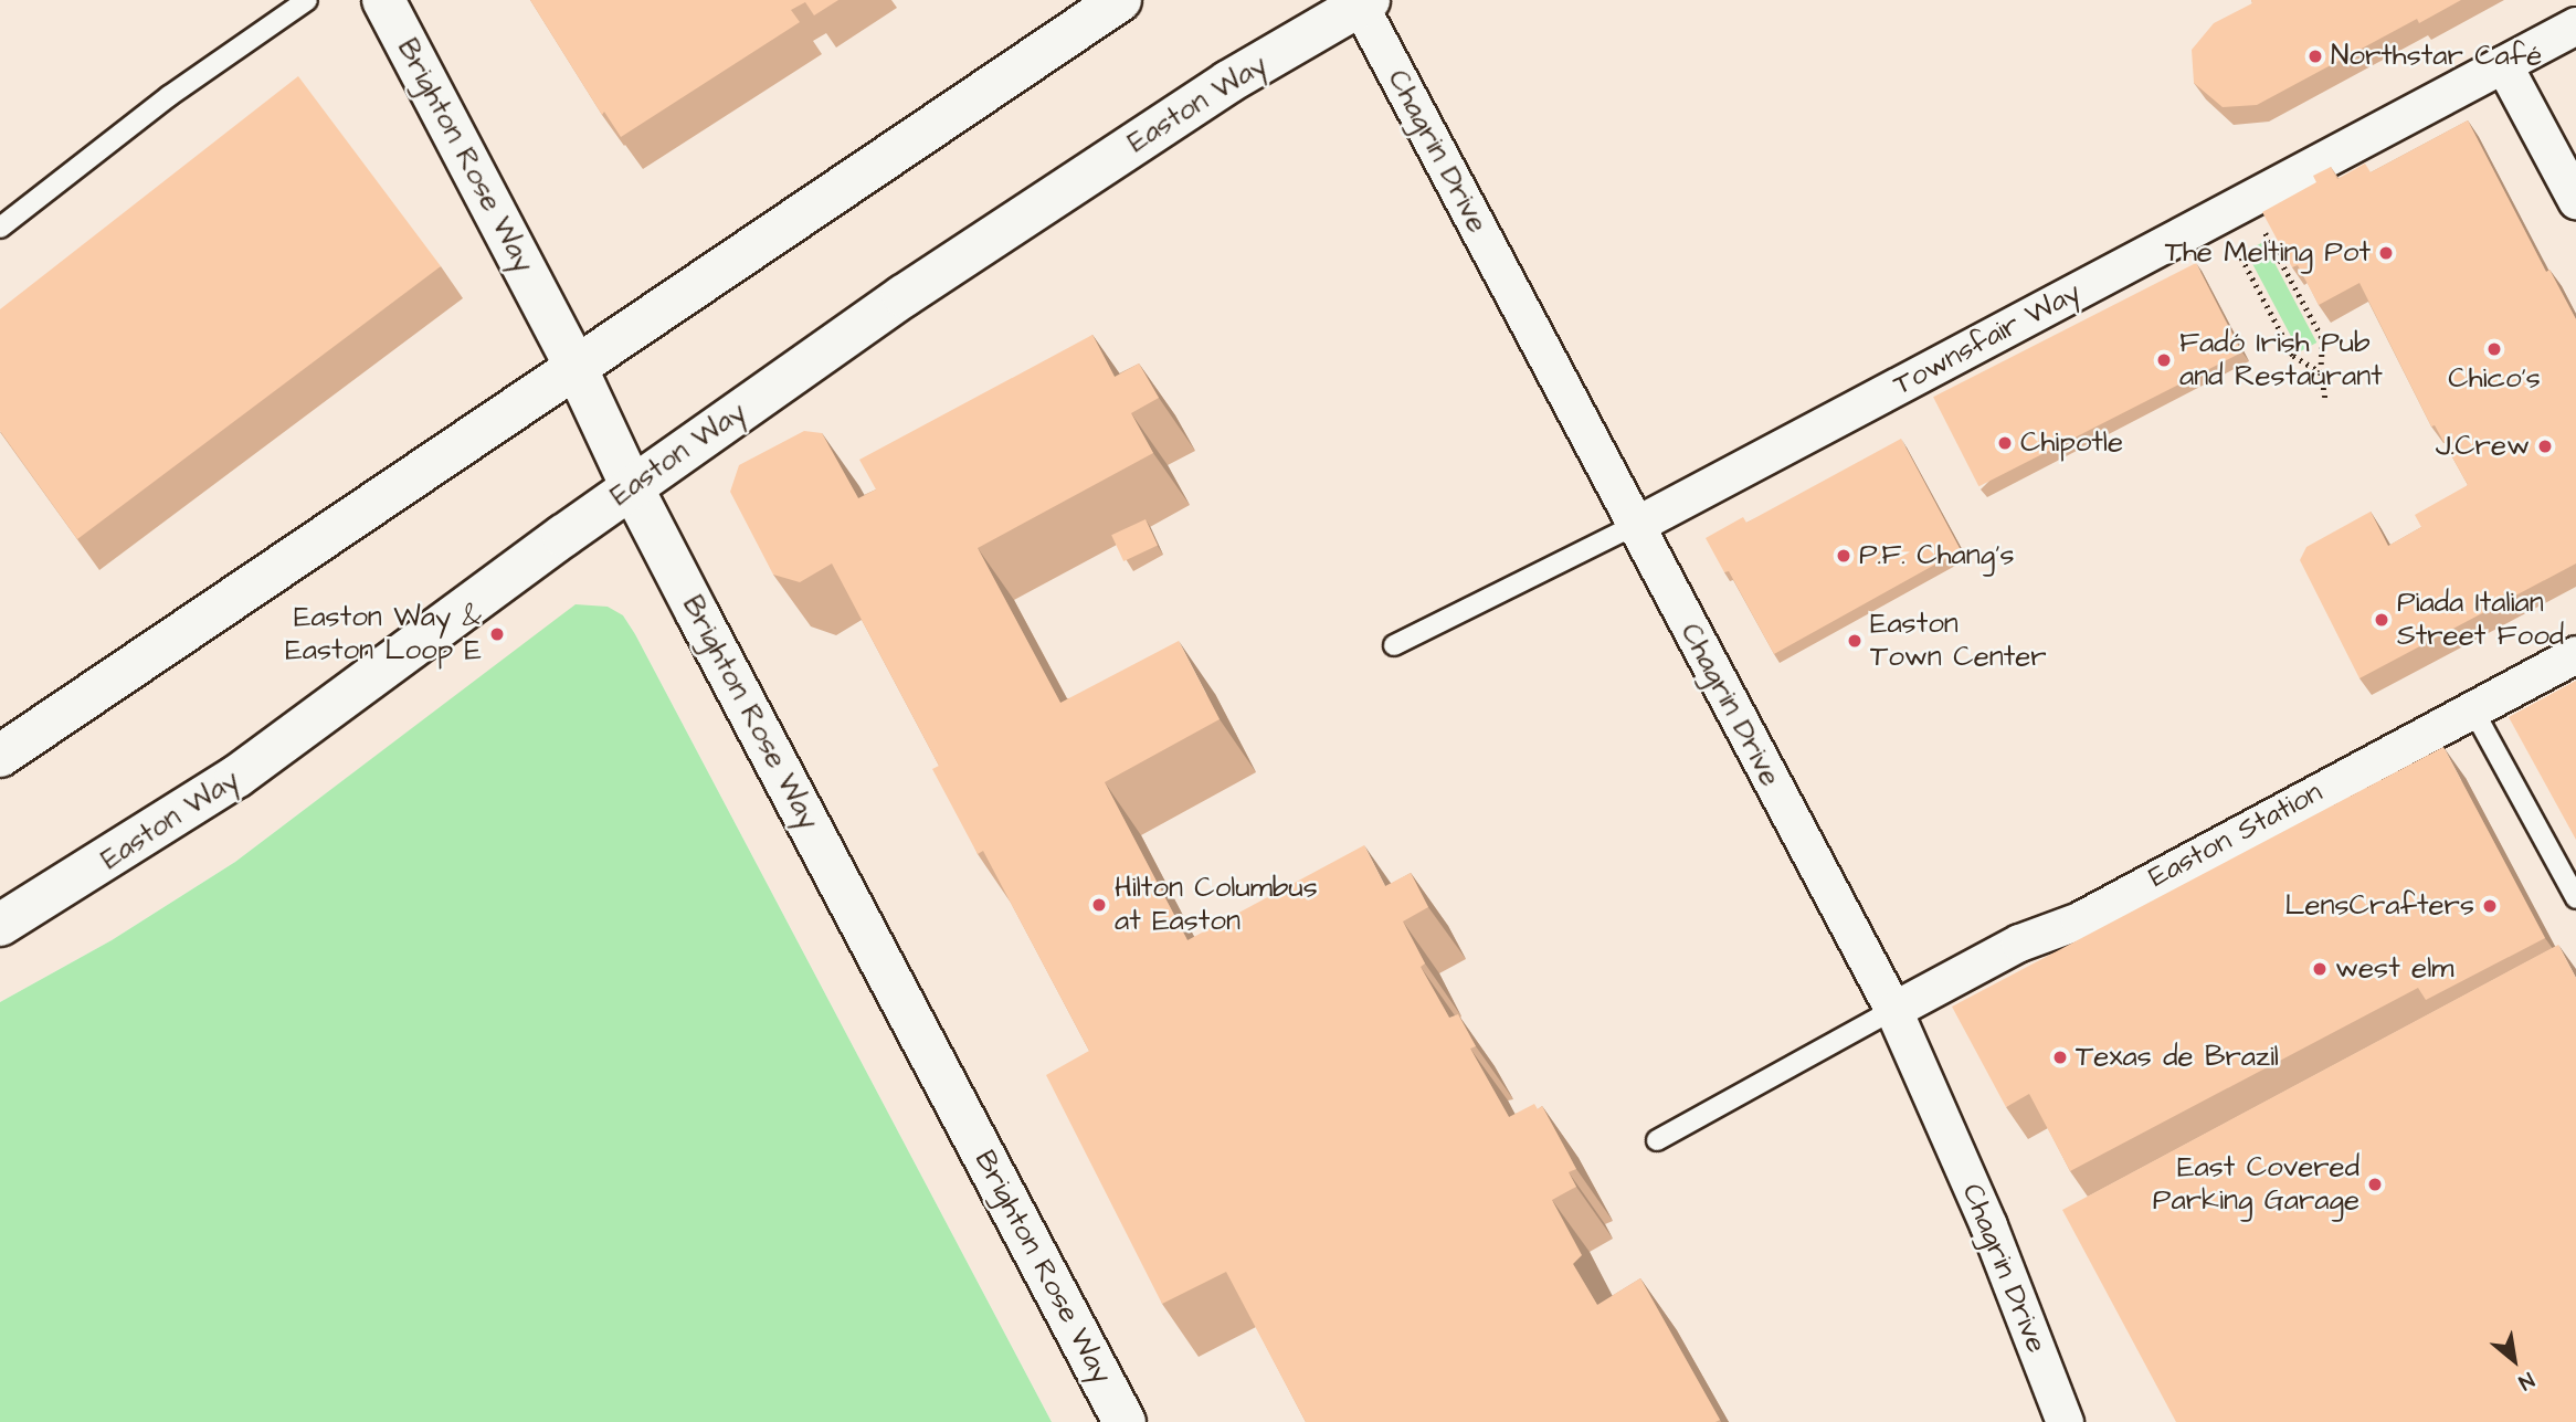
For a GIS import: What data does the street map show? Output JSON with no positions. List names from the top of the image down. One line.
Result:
{"streets":{"main road":["Easton Way","Brighton Rose Way"],"street":["Chagrin Drive","Townsfair Way","Easton Station"]},"crossings":[["Easton Way","Chagrin Drive"],["Easton Way","Brighton Rose Way"],["Chagrin Drive","Townsfair Way"],["Chagrin Drive","Easton Station"]],"places":["Northstar Café","The Melting Pot","Chico's","Fadó Irish Pub and Restaurant","Chipotle","J.Crew","P.F. Chang's","Piada Italian Street Food","Easton Way & Easton Loop E","Easton Town Center","Hilton Columbus at Easton","LensCrafters","west elm","Texas de Brazil","East Covered Parking Garage"],"north":"bottom right"}
